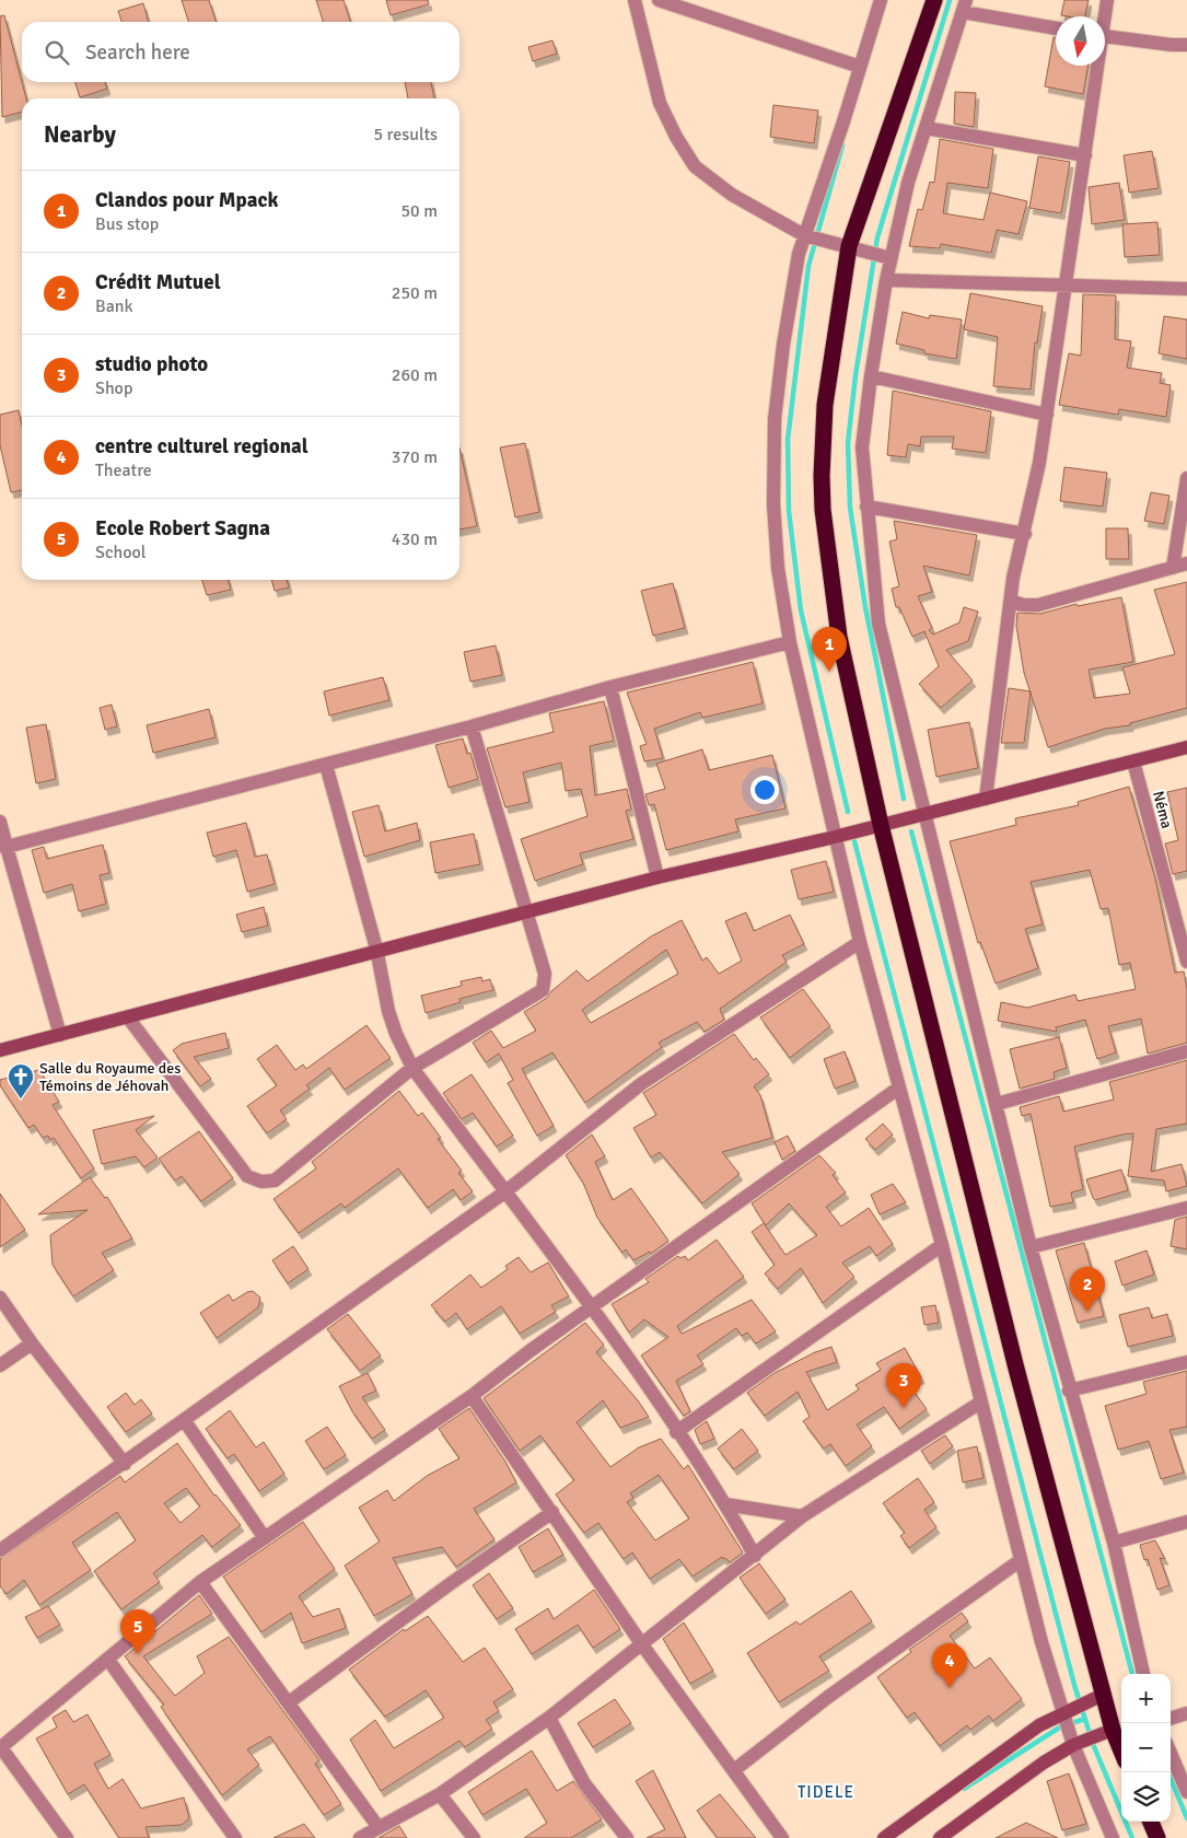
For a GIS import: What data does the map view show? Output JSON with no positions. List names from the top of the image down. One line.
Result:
{"streets":{"street":["Néma"]},"districts":["TIDELE"],"places":{"church":["Salle du Royaume des Témoins de Jéhovah"]},"north":"bottom","page":{"search":"Search here","heading":["Nearby","5 results"],"list":[{"mark":"1","name":"Clandos pour Mpack","note":"Bus stop","value":"50 m"},{"mark":"2","name":"Crédit Mutuel","note":"Bank","value":"250 m"},{"mark":"3","name":"studio photo","note":"Shop","value":"260 m"},{"mark":"4","name":"centre culturel regional","note":"Theatre","value":"370 m"},{"mark":"5","name":"Ecole Robert Sagna","note":"School","value":"430 m"}],"pins":["1","2","3","5","4"],"map_buttons":["+","−"]}}
